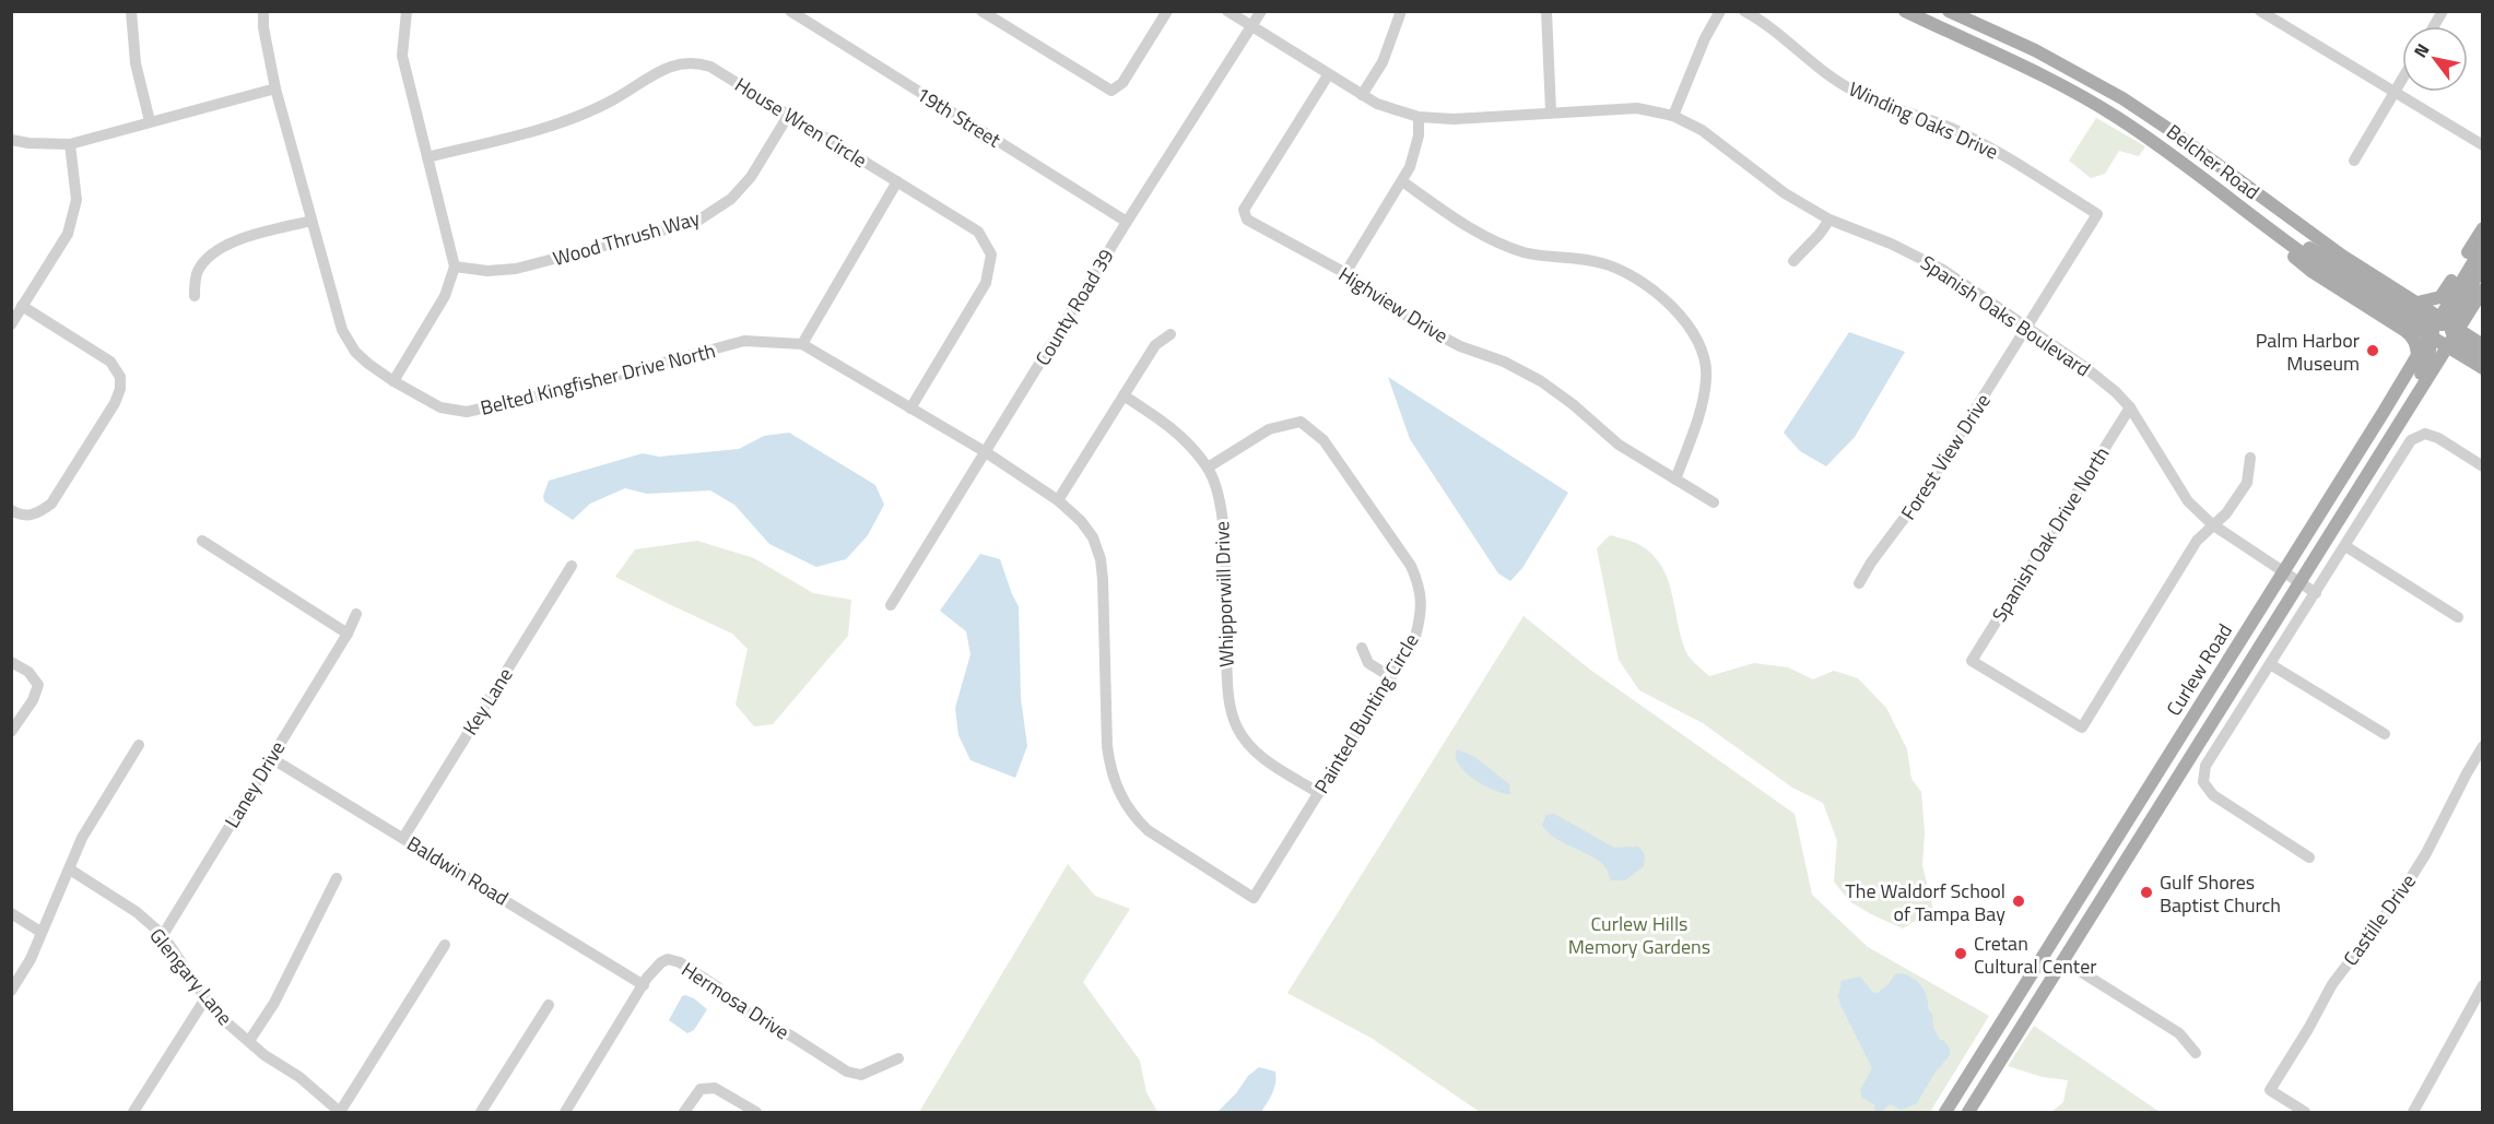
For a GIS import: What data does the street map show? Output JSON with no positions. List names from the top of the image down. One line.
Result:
{"streets":{"main road":["Belcher Road","Curlew Road"],"street":["19th Street","Winding Oaks Drive","House Wren Circle","Wood Thrush Way","Highview Drive","County Road 39","Spanish Oaks Boulevard","Belted Kingfisher Drive North","Forest View Drive","Spanish Oak Drive North","Whipporwill Drive","Key Lane","Painted Bunting Circle","Laney Drive","Baldwin Road","Castille Drive","Glengary Lane","Hermosa Drive"]},"crossings":[["19th Street","County Road 39"],["Winding Oaks Drive","Spanish Oaks Boulevard"],["Winding Oaks Drive","Forest View Drive"],["House Wren Circle","Wood Thrush Way"],["House Wren Circle","Belted Kingfisher Drive North"],["Belcher Road","Curlew Road"],["Highview Drive","Spanish Oaks Boulevard"],["County Road 39","Spanish Oaks Boulevard"],["County Road 39","Belted Kingfisher Drive North"],["Spanish Oaks Boulevard","Forest View Drive"],["Spanish Oaks Boulevard","Spanish Oak Drive North"],["Spanish Oaks Boulevard","Curlew Road"],["Belted Kingfisher Drive North","Painted Bunting Circle"],["Whipporwill Drive","Painted Bunting Circle"],["Key Lane","Baldwin Road"],["Laney Drive","Baldwin Road"],["Laney Drive","Glengary Lane"],["Baldwin Road","Hermosa Drive"]],"parks":["Curlew Hills Memory Gardens"],"places":["Palm Harbor Museum","Gulf Shores Baptist Church","The Waldorf School of Tampa Bay","Cretan Cultural Center"],"north":"top left"}
